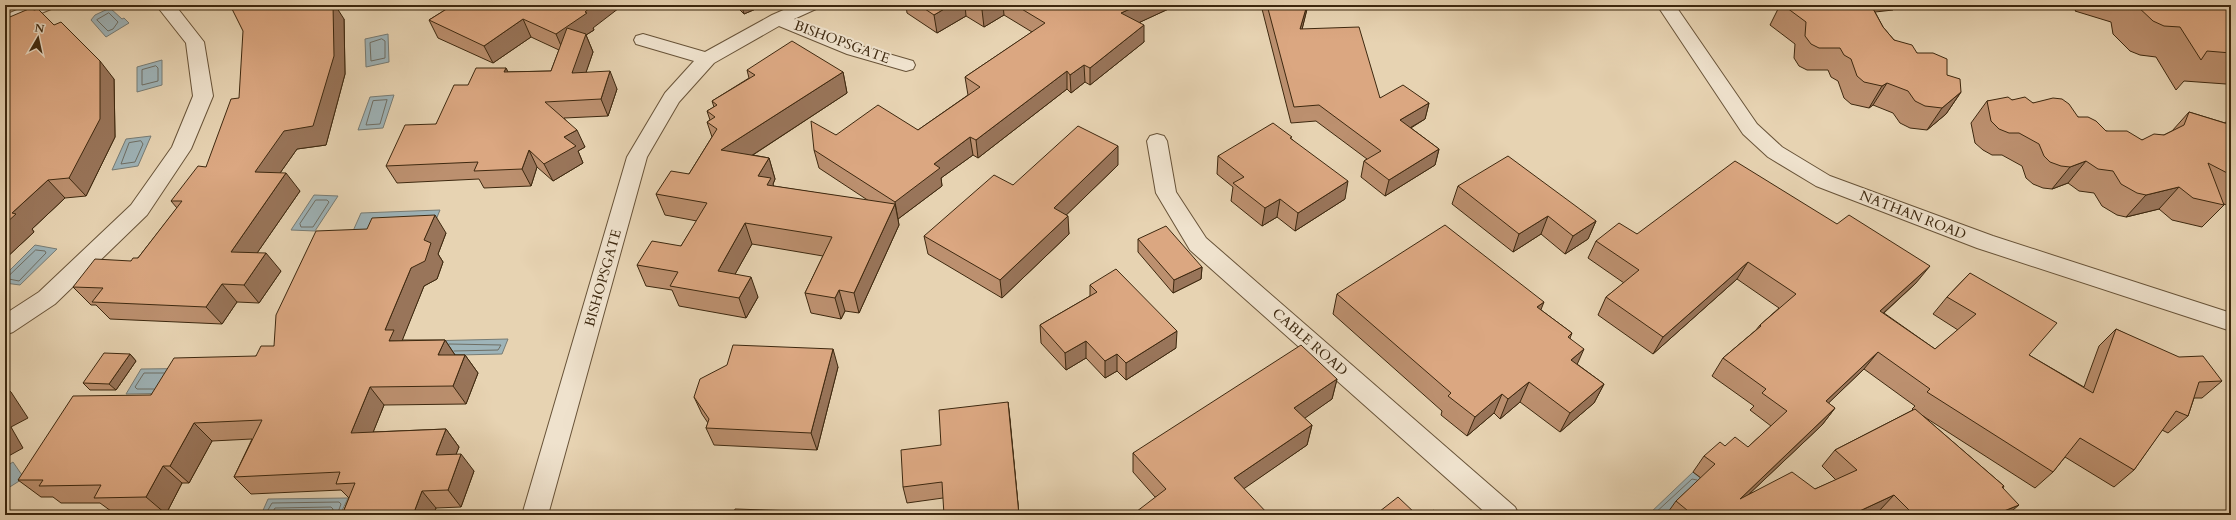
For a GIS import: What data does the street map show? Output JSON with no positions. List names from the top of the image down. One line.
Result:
{"streets":{"street":["BISHOPSGATE","NATHAN ROAD","CABLE ROAD"]},"north":"top"}
